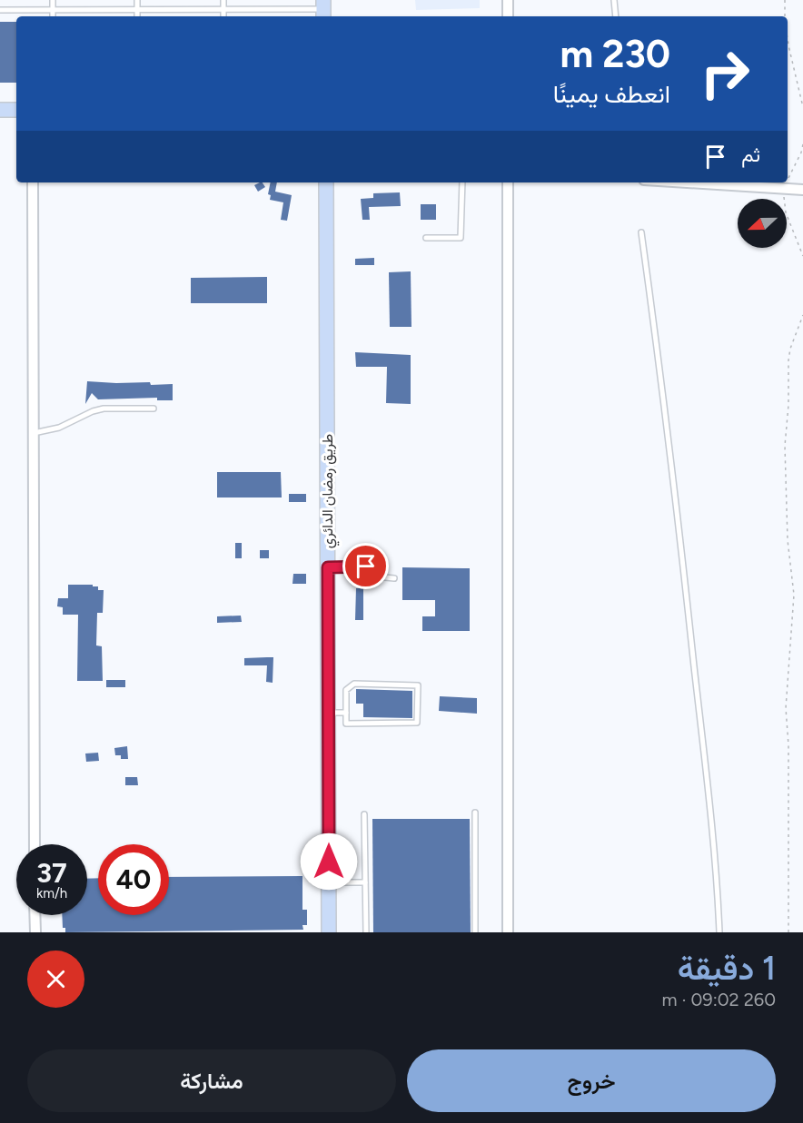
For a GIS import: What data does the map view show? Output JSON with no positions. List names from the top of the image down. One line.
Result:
{"streets":{"street":["طريق رمضان الدائري"]},"north":"left","page":{"turn":["230 m","انعطف يمينًا"],"then":"ثم","speed":"37 km/h","limit":"40","heading":["1 دقيقة","260 m · 09:02"],"buttons":["خروج","مشاركة"]}}
